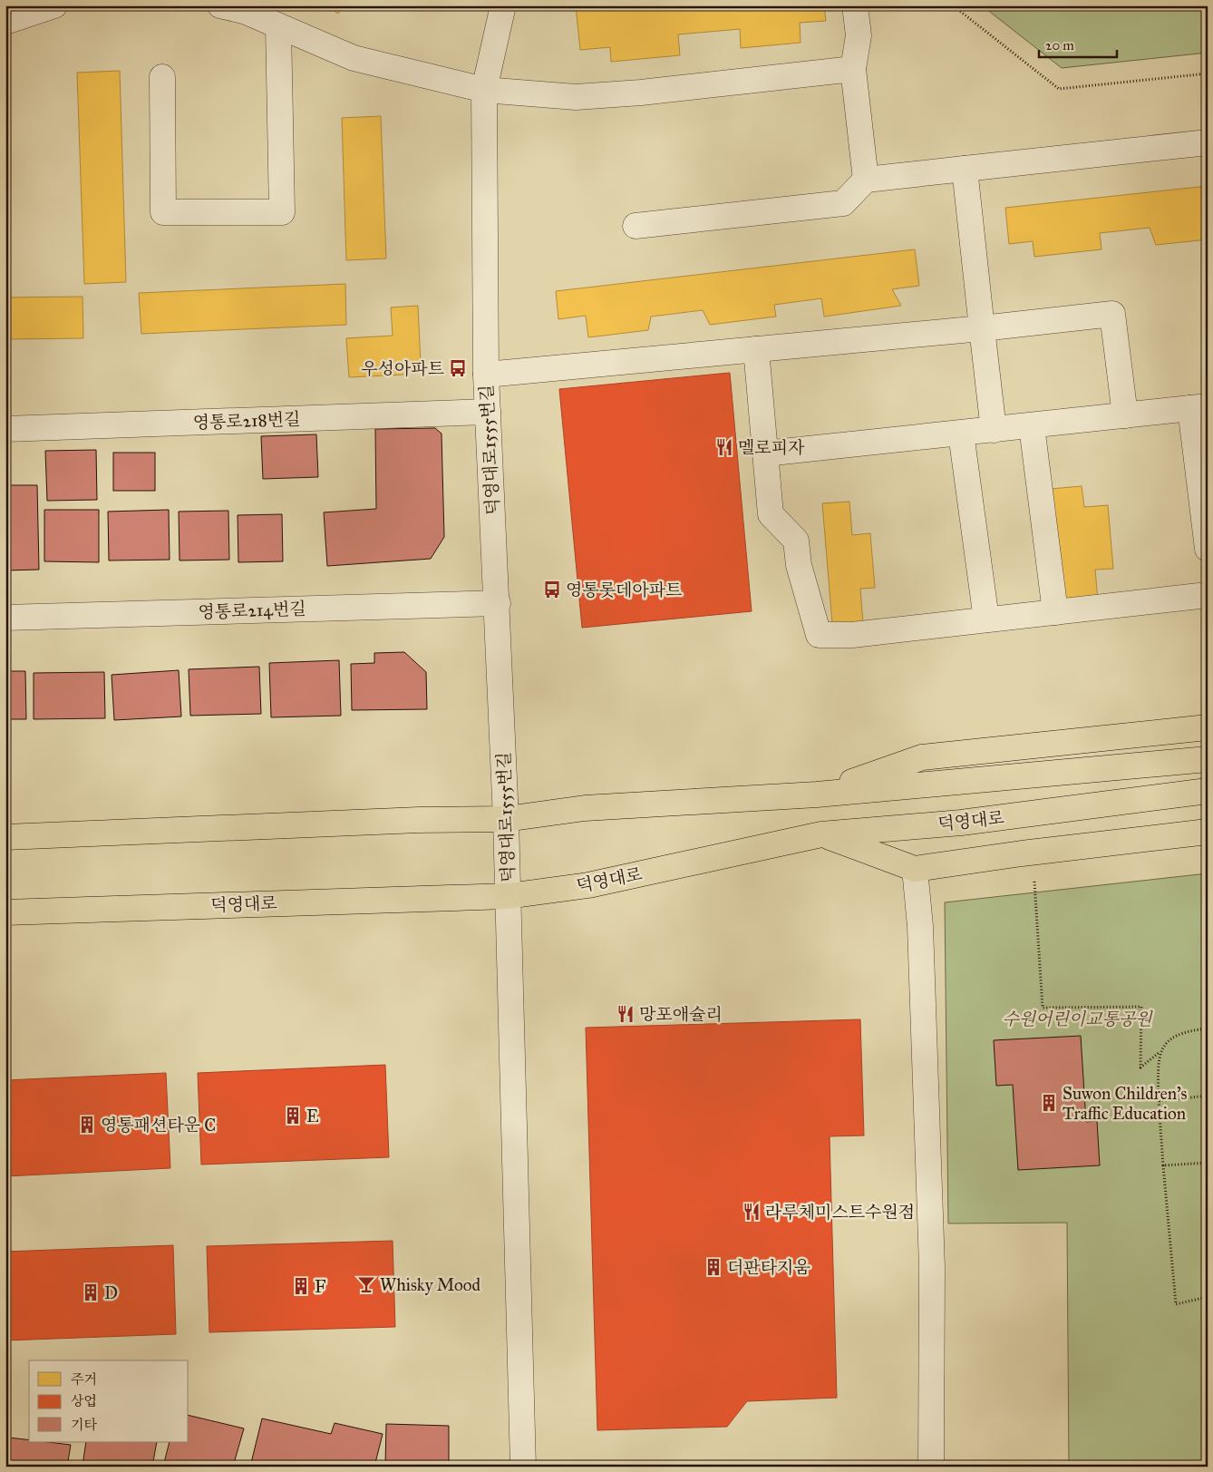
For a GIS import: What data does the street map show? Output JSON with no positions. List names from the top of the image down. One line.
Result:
{"streets":{"main road":["덕영대로"],"street":["영통로218번길","덕영대로1555번길","영통로214번길"]},"crossings":[["영통로218번길","덕영대로1555번길"],["덕영대로1555번길","영통로214번길"],["덕영대로1555번길","덕영대로"]],"parks":["수원어린이교통공원"],"places":{"bus stop":["우성아파트","영통롯데아파트"],"restaurant":["멜로피자","망포애슐리","라루체미스트수원점"],"building":["Suwon Children's Traffic Education","E","영통패션타운 C","더판타지움","F","D"],"bar":["Whisky Mood"]},"legend":["주거","상업","기타"],"scale_bar":"20 m"}
